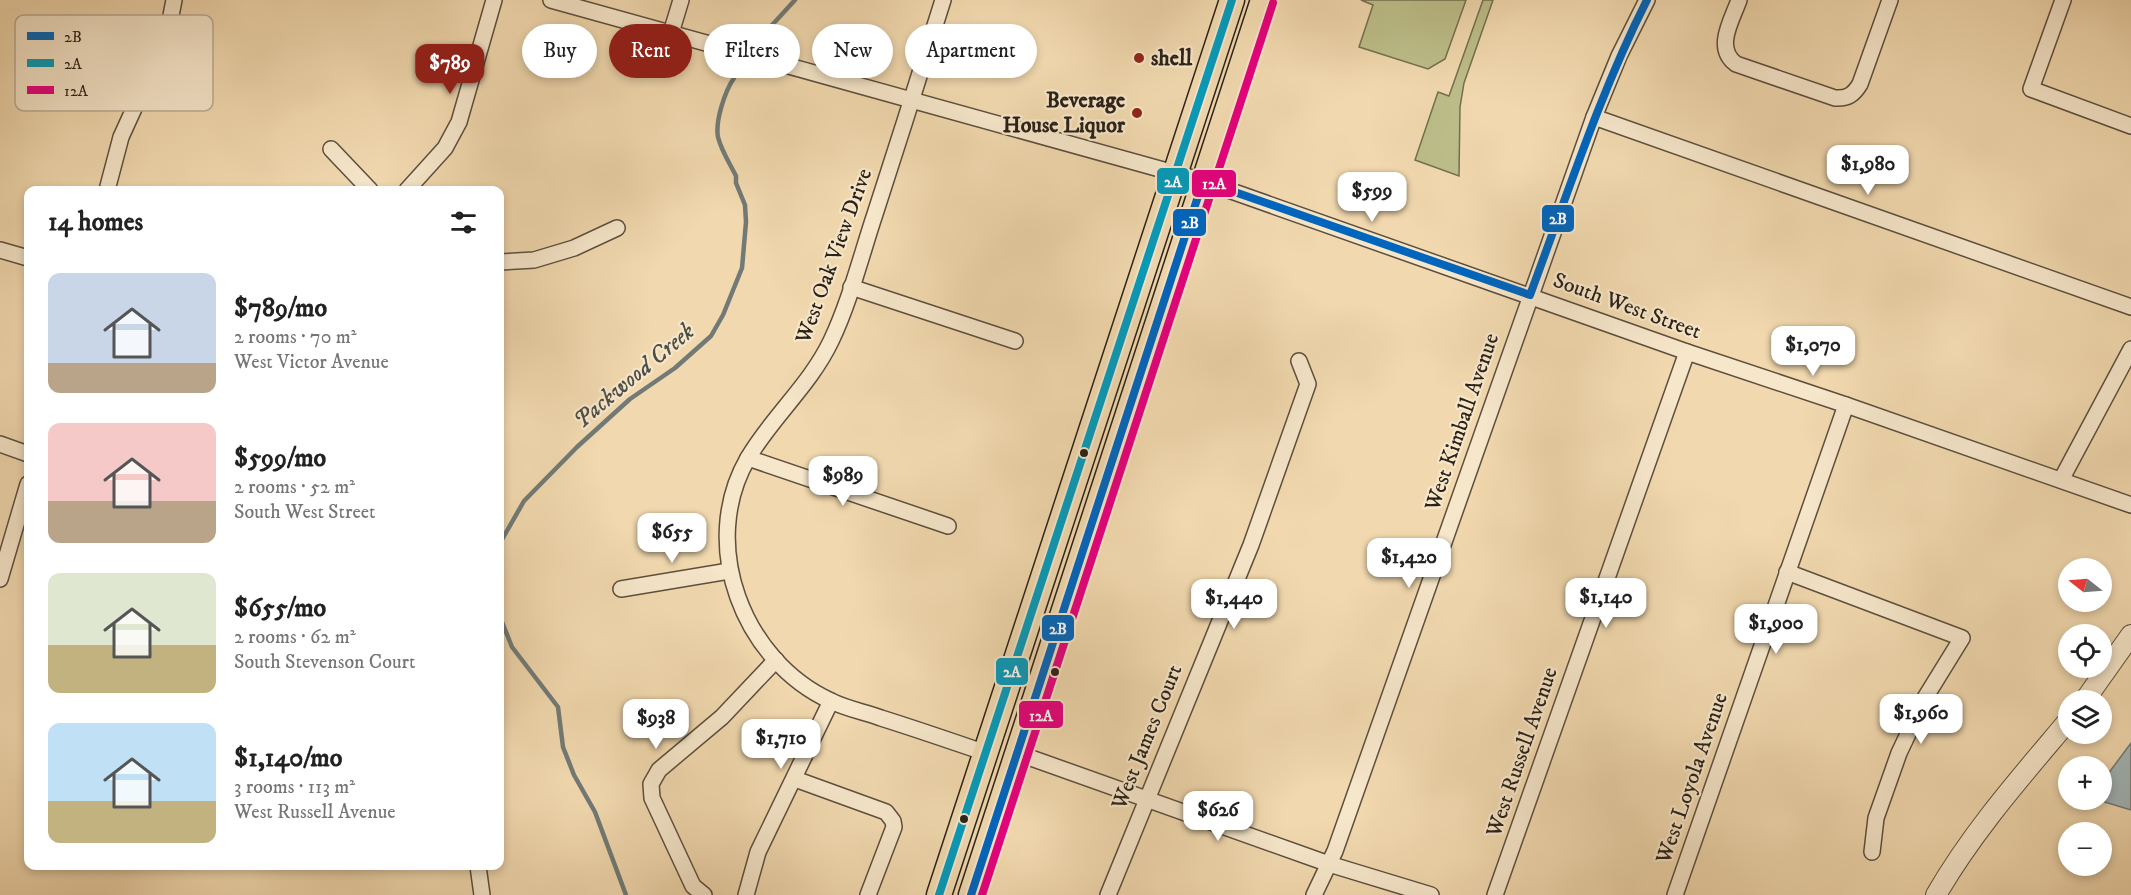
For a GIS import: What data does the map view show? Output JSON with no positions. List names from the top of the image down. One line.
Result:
{"streets":{"street":["West Oak View Drive","South West Street","West Kimball Avenue","West James Court","West Russell Avenue","West Loyola Avenue"]},"crossings":[["West Oak View Drive","South West Street"],["South West Street","West Kimball Avenue"],["South West Street","West Russell Avenue"],["South West Street","West Loyola Avenue"]],"water":["Packwood Creek"],"places":["shell","Beverage House Liquor"],"lines":["transit line 2B","transit line 2A","transit line 12A"],"legend":["2B","2A","12A"],"north":"left","page":{"chip":["Buy","Rent","Filters","New","Apartment"],"price":["$789","$1,980","$599","$1,070","$989","$655","$1,420","$1,140","$1,440","$1,900","$1,960","$938","$1,710","$626"],"heading":"14 homes","list":[{"name":"$789/mo","note":"2 rooms · 70 m² · West Victor Avenue"},{"name":"$599/mo","note":"2 rooms · 52 m² · South West Street"},{"name":"$655/mo","note":"2 rooms · 62 m² · South Stevenson Court"},{"name":"$1,140/mo","note":"3 rooms · 113 m² · West Russell Avenue"}],"map_buttons":["+","−"]}}
